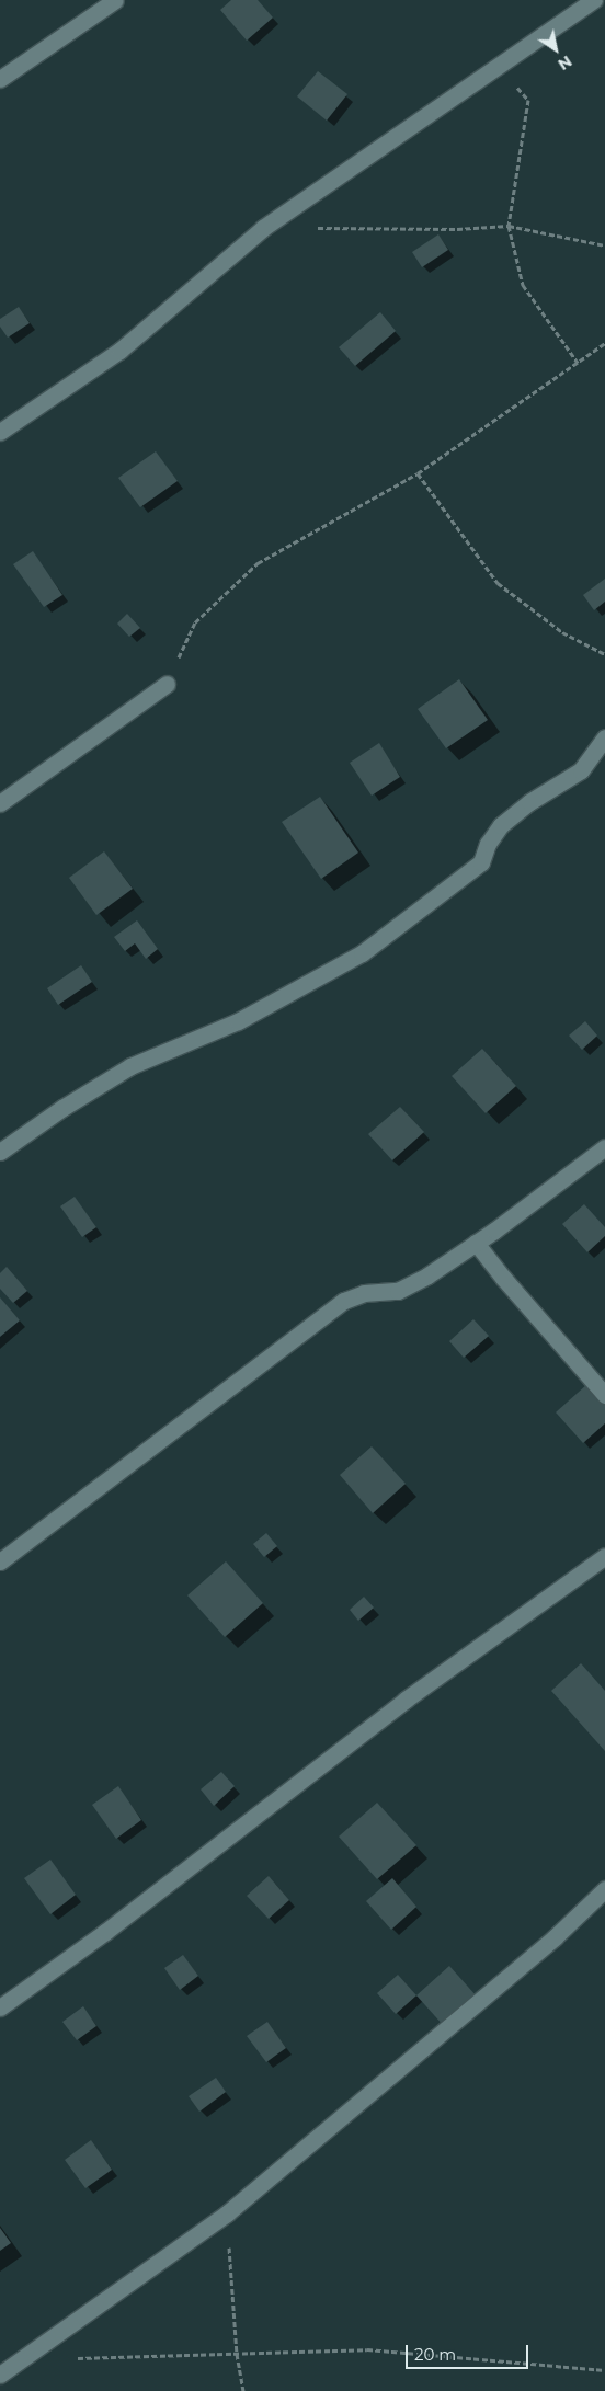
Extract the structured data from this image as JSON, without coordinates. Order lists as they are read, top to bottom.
{
  "scale_bar": "20 m",
  "north": "bottom right"
}
